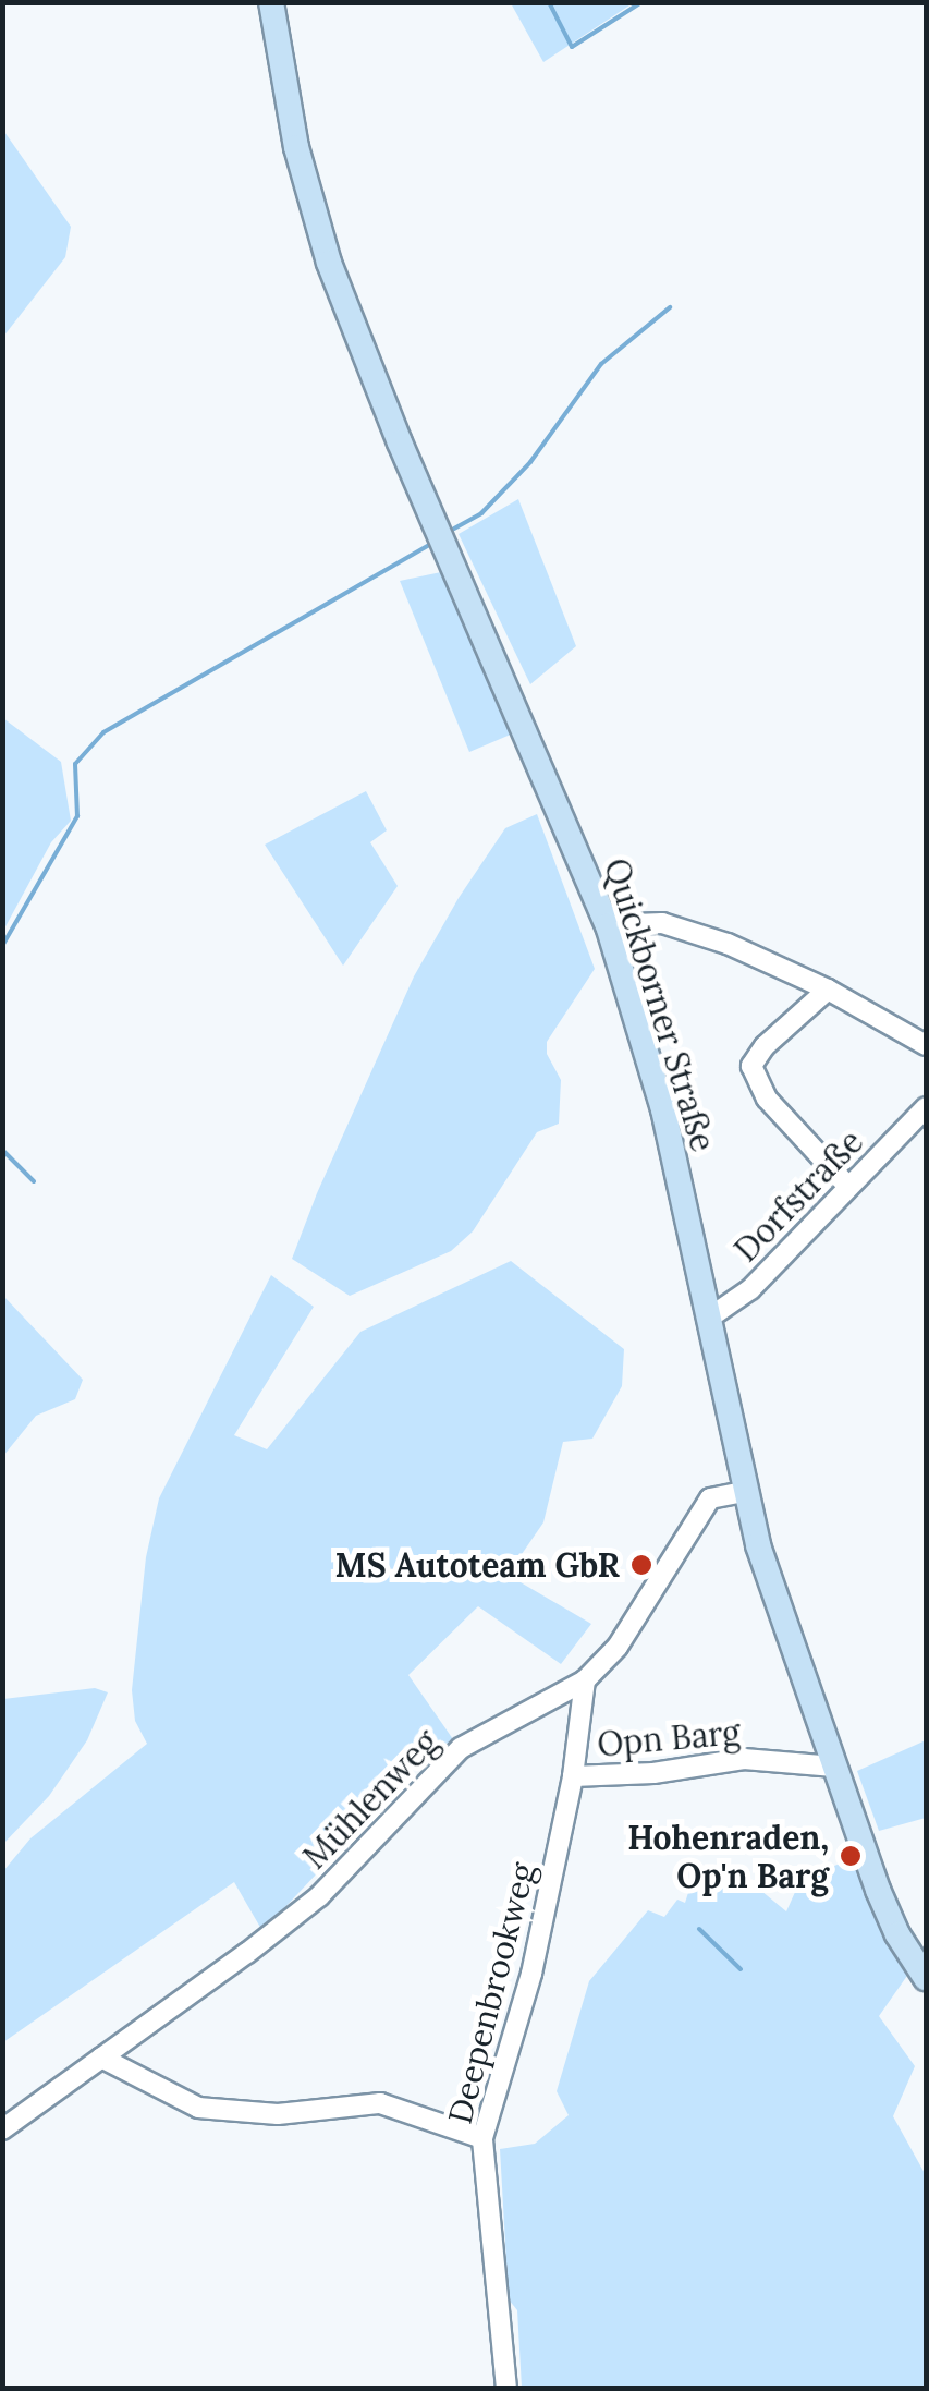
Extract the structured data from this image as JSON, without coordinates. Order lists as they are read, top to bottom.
{
  "streets": {
    "main road": ["Quickborner Straße"],
    "street": [
      "Dorfstraße",
      "Opn Barg",
      "Mühlenweg",
      "Deepenbrookweg"
    ]
  },
  "crossings": [
    ["Quickborner Straße", "Dorfstraße"],
    ["Quickborner Straße", "Opn Barg"],
    ["Quickborner Straße", "Mühlenweg"],
    ["Opn Barg", "Deepenbrookweg"],
    ["Mühlenweg", "Deepenbrookweg"]
  ],
  "places": ["MS Autoteam GbR", "Hohenraden, Op'n Barg"]
}
